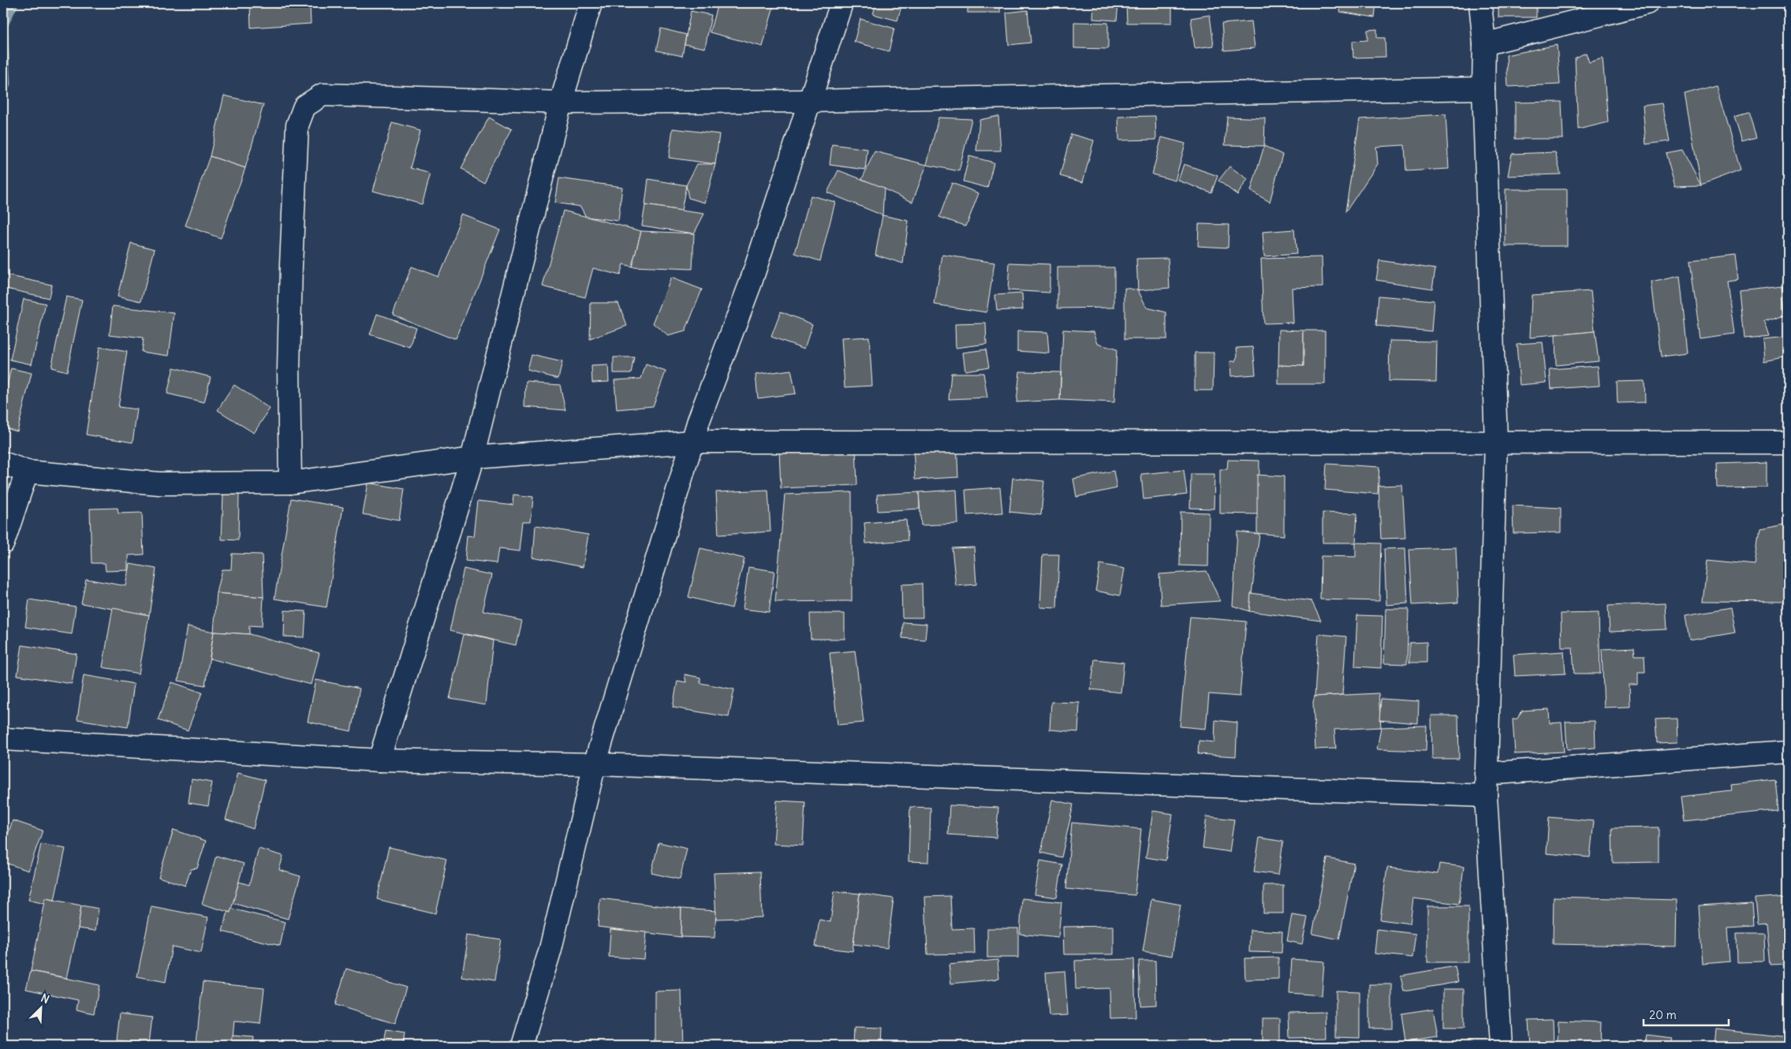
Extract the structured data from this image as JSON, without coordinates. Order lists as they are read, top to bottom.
{
  "scale_bar": "20 m",
  "north": "top right"
}
